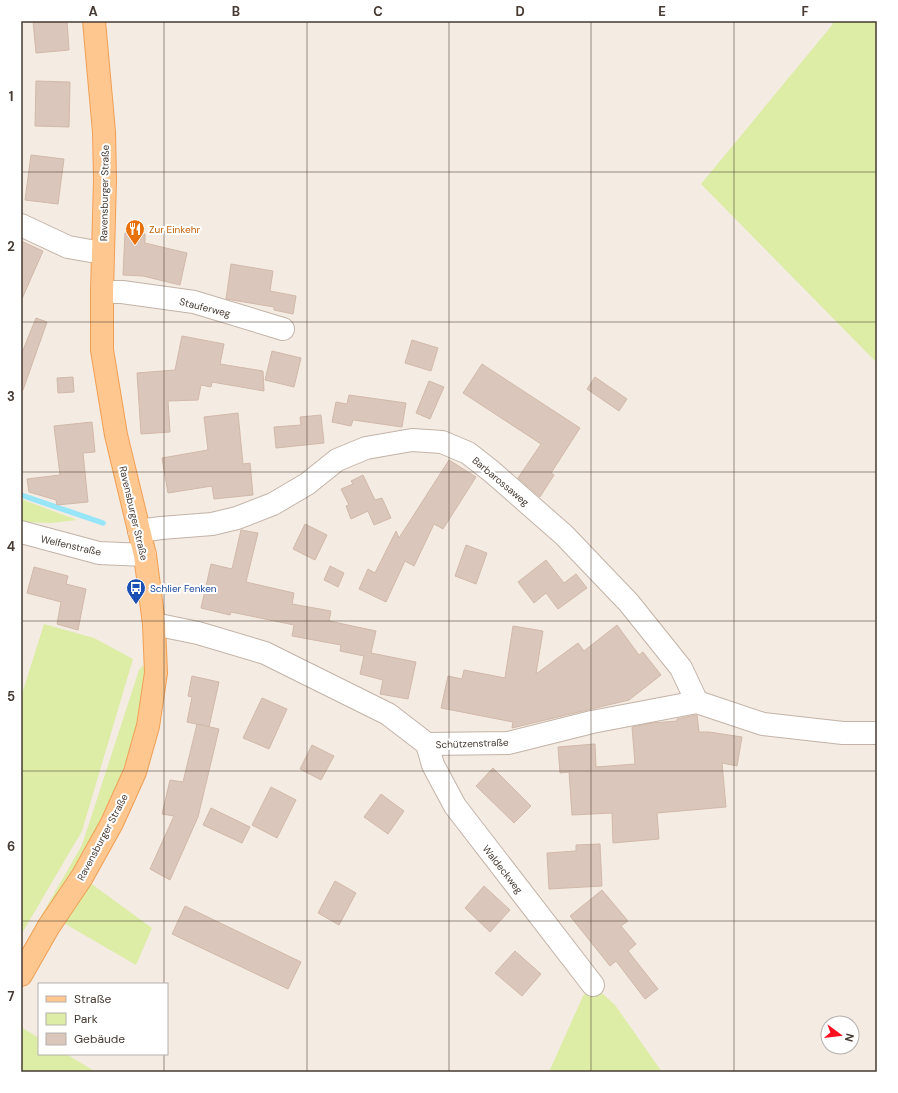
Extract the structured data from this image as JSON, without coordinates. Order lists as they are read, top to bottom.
{
  "streets": {
    "main road": ["Ravensburger Straße"],
    "street": [
      "Stauferweg",
      "Barbarossaweg",
      "Welfenstraße",
      "Schützenstraße",
      "Waldeckweg"
    ]
  },
  "crossings": [
    ["Ravensburger Straße", "Stauferweg"],
    ["Ravensburger Straße", "Barbarossaweg"],
    ["Ravensburger Straße", "Welfenstraße"],
    ["Ravensburger Straße", "Schützenstraße"],
    ["Barbarossaweg", "Schützenstraße"],
    ["Schützenstraße", "Waldeckweg"]
  ],
  "places": {
    "restaurant": ["Zur Einkehr"],
    "bus stop": ["Schlier Fenken"]
  },
  "legend": ["Straße", "Park", "Gebäude"],
  "north": "right",
  "grid": {
    "columns": [
      "A",
      "B",
      "C",
      "D",
      "E",
      "F"
    ],
    "rows": [
      "1",
      "2",
      "3",
      "4",
      "5",
      "6",
      "7"
    ]
  }
}
